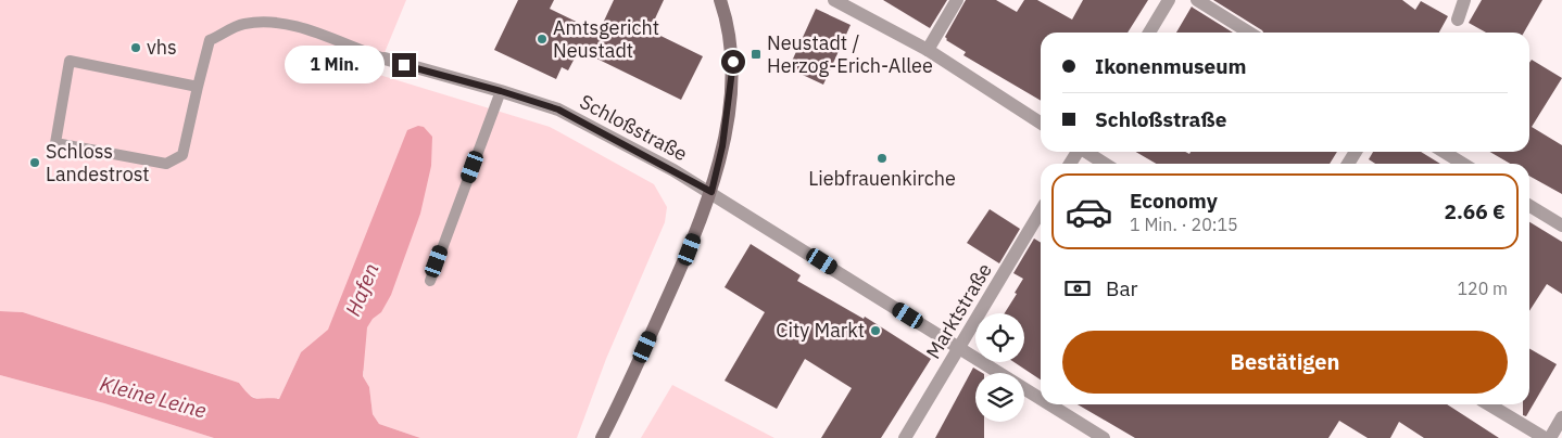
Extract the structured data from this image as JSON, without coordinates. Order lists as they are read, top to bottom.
{
  "streets": {
    "street": ["Schloßstraße", "Marktstraße"]
  },
  "crossings": [
    ["Schloßstraße", "Marktstraße"]
  ],
  "water": ["Hafen", "Kleine Leine"],
  "places": {
    "other": [
      "Amtsgericht Neustadt",
      "vhs",
      "Liebfrauenkirche",
      "Schloss Landestrost",
      "City Markt"
    ],
    "transit": ["Neustadt / Herzog-Erich-Allee"]
  },
  "page": {
    "banner": ["Ikonenmuseum", "Schloßstraße"],
    "bubble": "1 Min.",
    "list": [
      {
        "name": "Economy",
        "note": "1 Min. · 20:15",
        "value": "2.66 €"
      }
    ],
    "pay": ["Bar", "120 m"],
    "buttons": "Bestätigen"
  }
}
